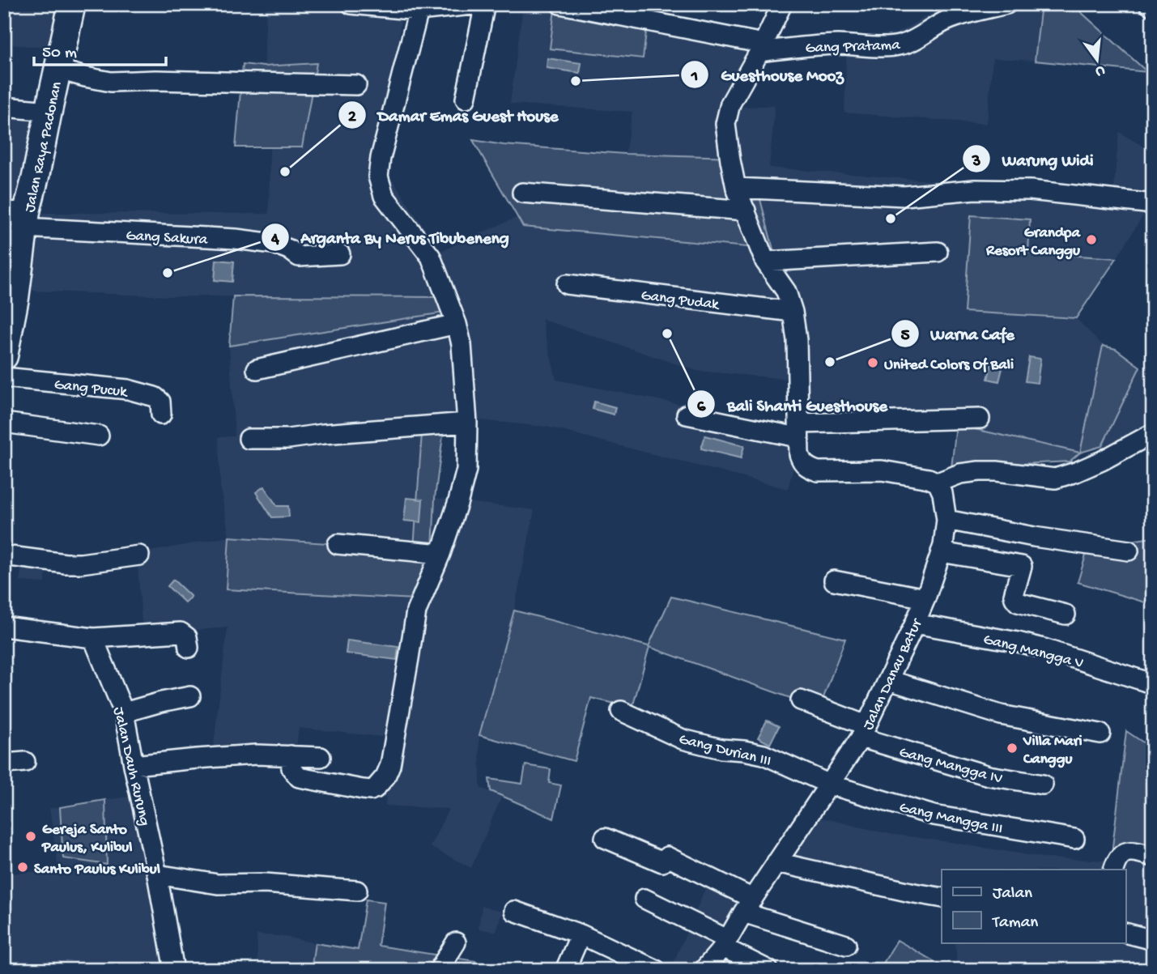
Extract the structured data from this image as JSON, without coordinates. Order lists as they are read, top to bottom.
{
  "streets": {
    "main road": ["Jalan Raya Padonan"],
    "street": [
      "Gang Pratama",
      "Gang Sakura",
      "Gang Pudak",
      "Gang Pucuk",
      "Gang Mangga V",
      "Jalan Danau Batur",
      "Gang Durian III",
      "Gang Mangga IV",
      "Jalan Dauh Rurung",
      "Gang Mangga III"
    ]
  },
  "crossings": [
    ["Jalan Raya Padonan", "Gang Sakura"],
    ["Gang Mangga V", "Jalan Danau Batur"],
    ["Jalan Danau Batur", "Gang Durian III"],
    ["Jalan Danau Batur", "Gang Mangga IV"],
    ["Jalan Danau Batur", "Gang Mangga III"],
    ["Gang Durian III", "Gang Mangga III"]
  ],
  "places": [
    "Guesthouse Mooz",
    "Damar Emas Guest House",
    "Warung Widi",
    "Grandpa Resort Canggu",
    "Arganta By Nerus Tibubeneng",
    "Bali Shanti Guesthouse",
    "Warna Cafe",
    "United Colors Of Bali",
    "Villa Mari Canggu",
    "Gereja Santo Paulus, Kulibul",
    "Santo Paulus Kulibul"
  ],
  "legend": ["Jalan", "Taman"],
  "scale_bar": "50 m",
  "north": "bottom"
}
